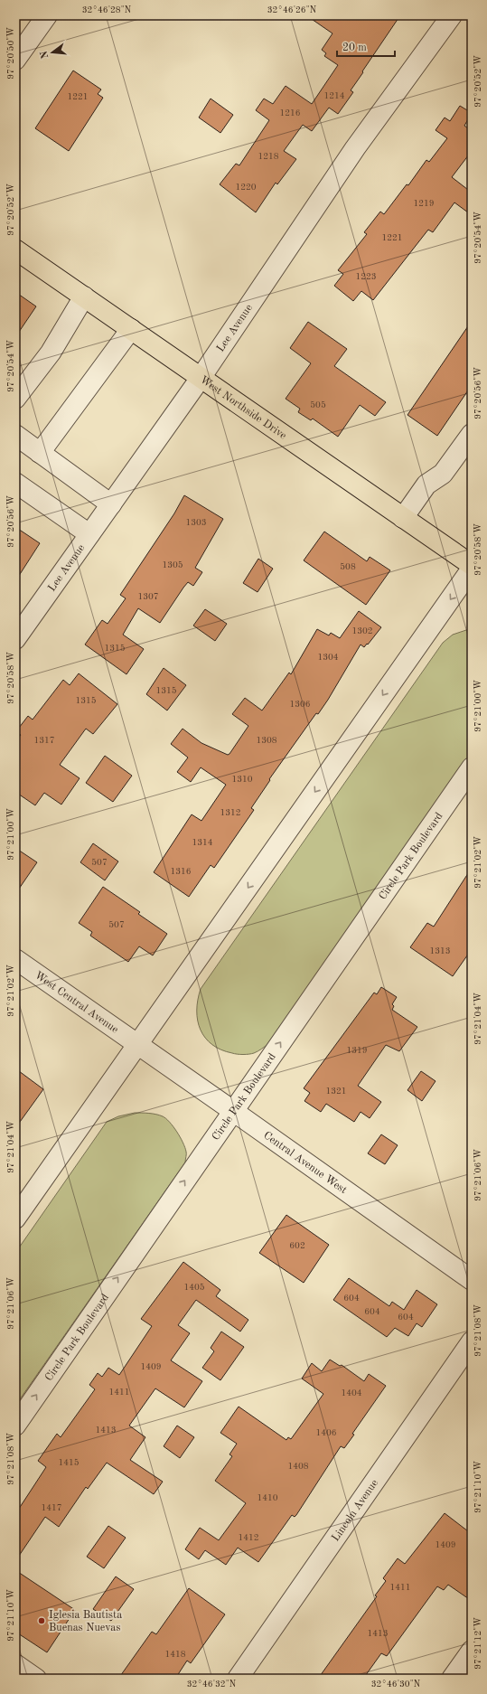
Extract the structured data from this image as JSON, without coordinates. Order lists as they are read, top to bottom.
{
  "streets": {
    "main road": ["West Northside Drive"],
    "street": [
      "Lee Avenue",
      "Circle Park Boulevard",
      "West Central Avenue",
      "Central Avenue West",
      "Lincoln Avenue"
    ]
  },
  "crossings": [
    ["Lee Avenue", "West Northside Drive"],
    ["Circle Park Boulevard", "Central Avenue West"],
    ["West Central Avenue", "Central Avenue West"]
  ],
  "places": ["Iglesia Bautista Buenas Nuevas"],
  "house_numbers": [
    "1214",
    "1221",
    "1216",
    "1218",
    "1220",
    "1219",
    "1221",
    "1223",
    "505",
    "1303",
    "1305",
    "508",
    "1307",
    "1302",
    "1315",
    "1304",
    "1315",
    "1315",
    "1306",
    "1317",
    "1308",
    "1310",
    "1312",
    "1314",
    "507",
    "1316",
    "507",
    "1313",
    "1319",
    "1321",
    "602",
    "1405",
    "604",
    "604",
    "604",
    "1409",
    "1411",
    "1404",
    "1413",
    "1406",
    "1415",
    "1408",
    "1410",
    "1417",
    "1412",
    "1409",
    "1411",
    "1413",
    "1418"
  ],
  "scale_bar": "20 m",
  "north": "left",
  "coordinates": [
    "32°46'28\"N",
    "32°46'26\"N",
    "97°20'50\"W",
    "97°20'52\"W",
    "97°20'54\"W",
    "97°20'56\"W",
    "97°20'58\"W",
    "97°21'00\"W",
    "97°21'02\"W",
    "97°21'04\"W",
    "97°21'06\"W",
    "97°21'08\"W",
    "97°21'10\"W",
    "97°21'12\"W",
    "32°46'32\"N",
    "32°46'30\"N"
  ]
}
